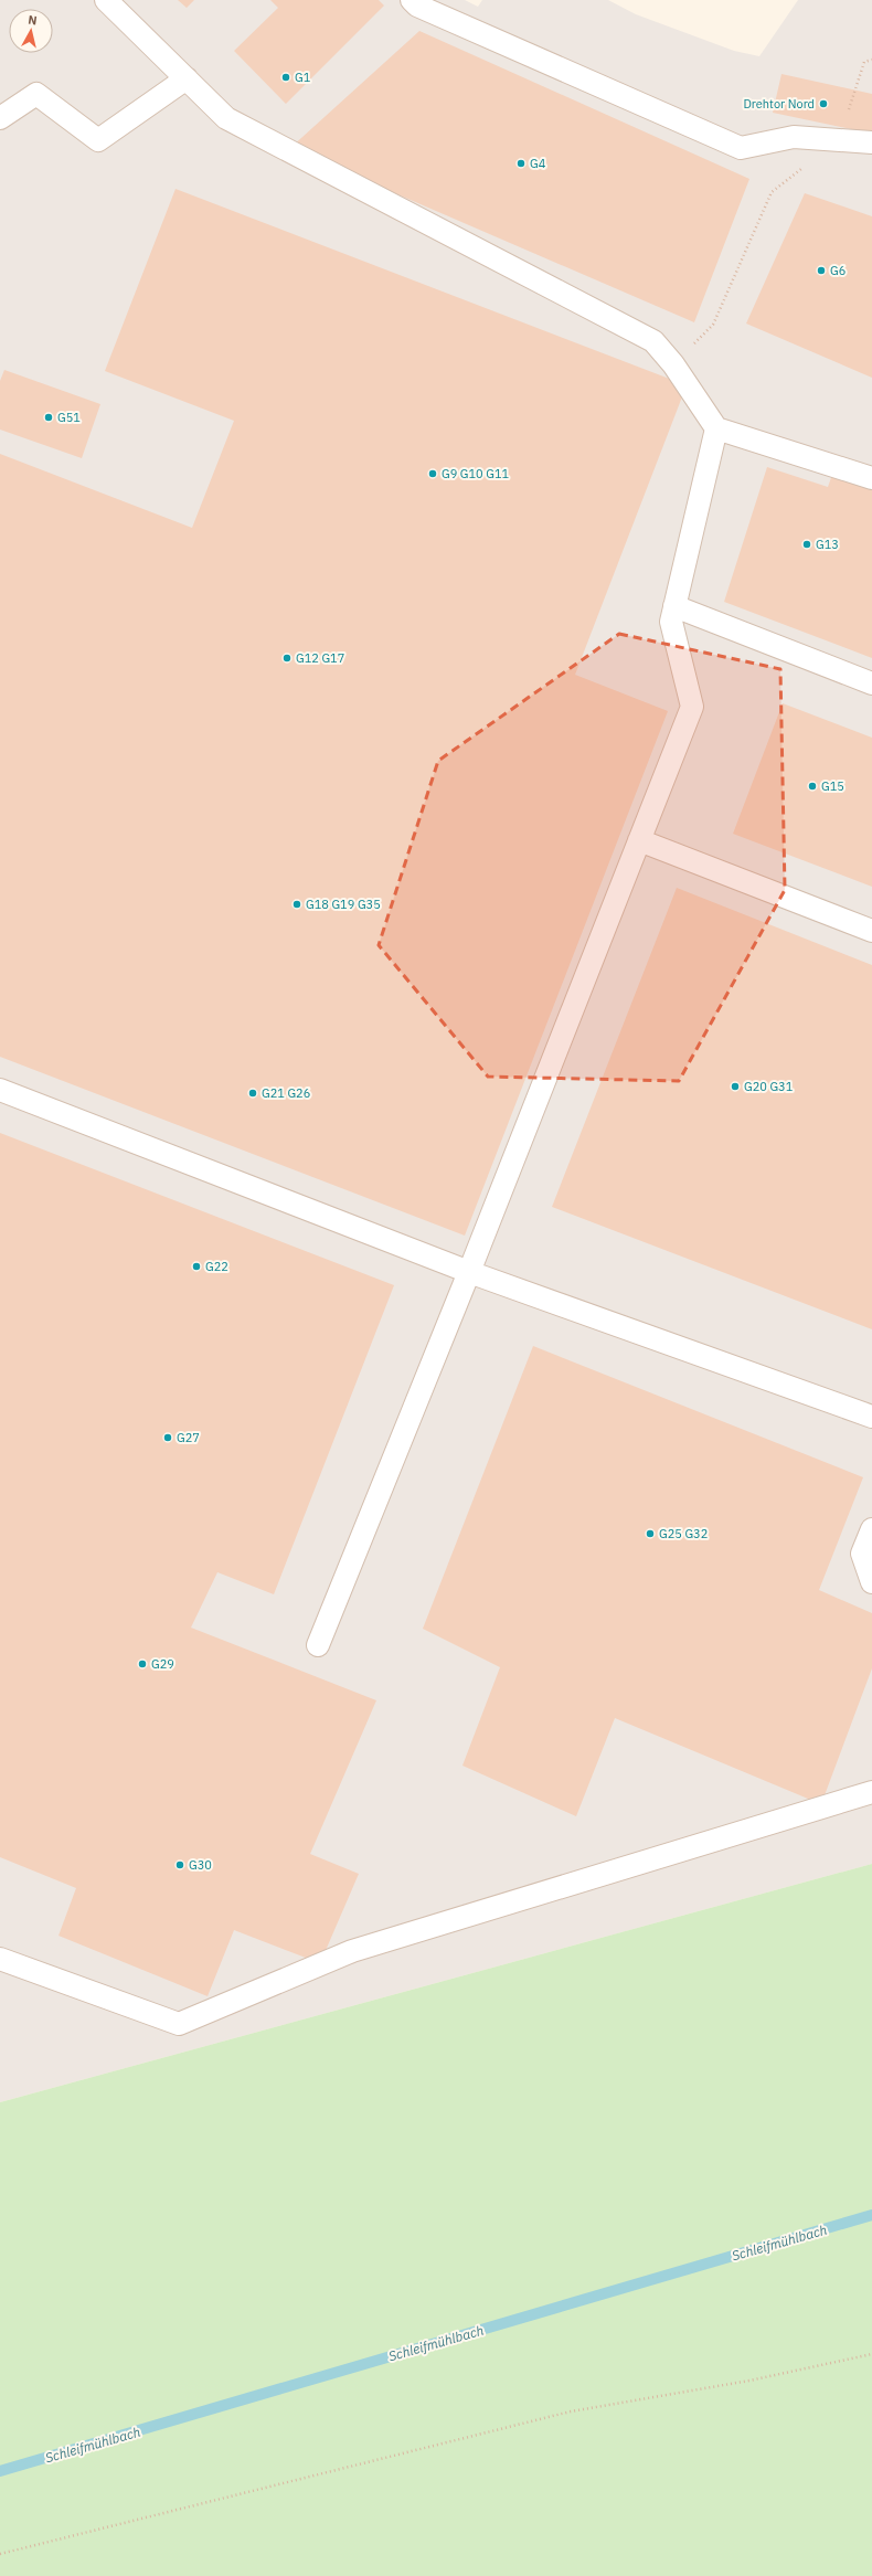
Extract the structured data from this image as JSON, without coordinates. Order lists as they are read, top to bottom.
{
  "water": ["Schleifmühlbach"],
  "places": [
    "G1",
    "Drehtor Nord",
    "G4",
    "G6",
    "G51",
    "G9 G10 G11",
    "G13",
    "G12 G17",
    "G15",
    "G18 G19 G35",
    "G20 G31",
    "G21 G26",
    "G22",
    "G27",
    "G25 G32",
    "G29",
    "G30"
  ],
  "north": "top"
}
